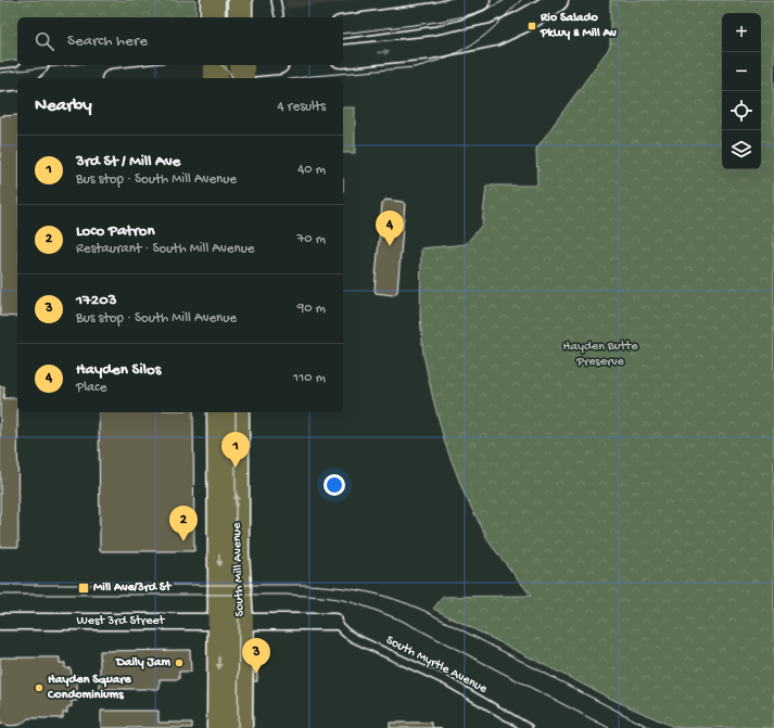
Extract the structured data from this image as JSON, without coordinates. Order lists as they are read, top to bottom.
{
  "streets": {
    "main road": ["South Mill Avenue"],
    "street": ["West 3rd Street"],
    "lane": ["South Myrtle Avenue"]
  },
  "crossings": [
    ["South Mill Avenue", "West 3rd Street"],
    ["West 3rd Street", "South Myrtle Avenue"]
  ],
  "parks": ["Hayden Butte Preserve"],
  "places": {
    "transit": ["Rio Salado Pkwy & Mill Av", "Mill Ave/3rd St"],
    "other": ["Daily Jam", "Hayden Square Condominiums"]
  },
  "page": {
    "map_buttons": ["+", "−"],
    "search": "Search here",
    "heading": ["Nearby", "4 results"],
    "list": [
      {
        "mark": "1",
        "name": "3rd St / Mill Ave",
        "note": "Bus stop · South Mill Avenue",
        "value": "40 m"
      },
      {
        "mark": "2",
        "name": "Loco Patron",
        "note": "Restaurant · South Mill Avenue",
        "value": "70 m"
      },
      {
        "mark": "3",
        "name": "17203",
        "note": "Bus stop · South Mill Avenue",
        "value": "90 m"
      },
      {
        "mark": "4",
        "name": "Hayden Silos",
        "note": "Place",
        "value": "110 m"
      }
    ],
    "pins": [
      "4",
      "1",
      "2",
      "3"
    ]
  }
}
